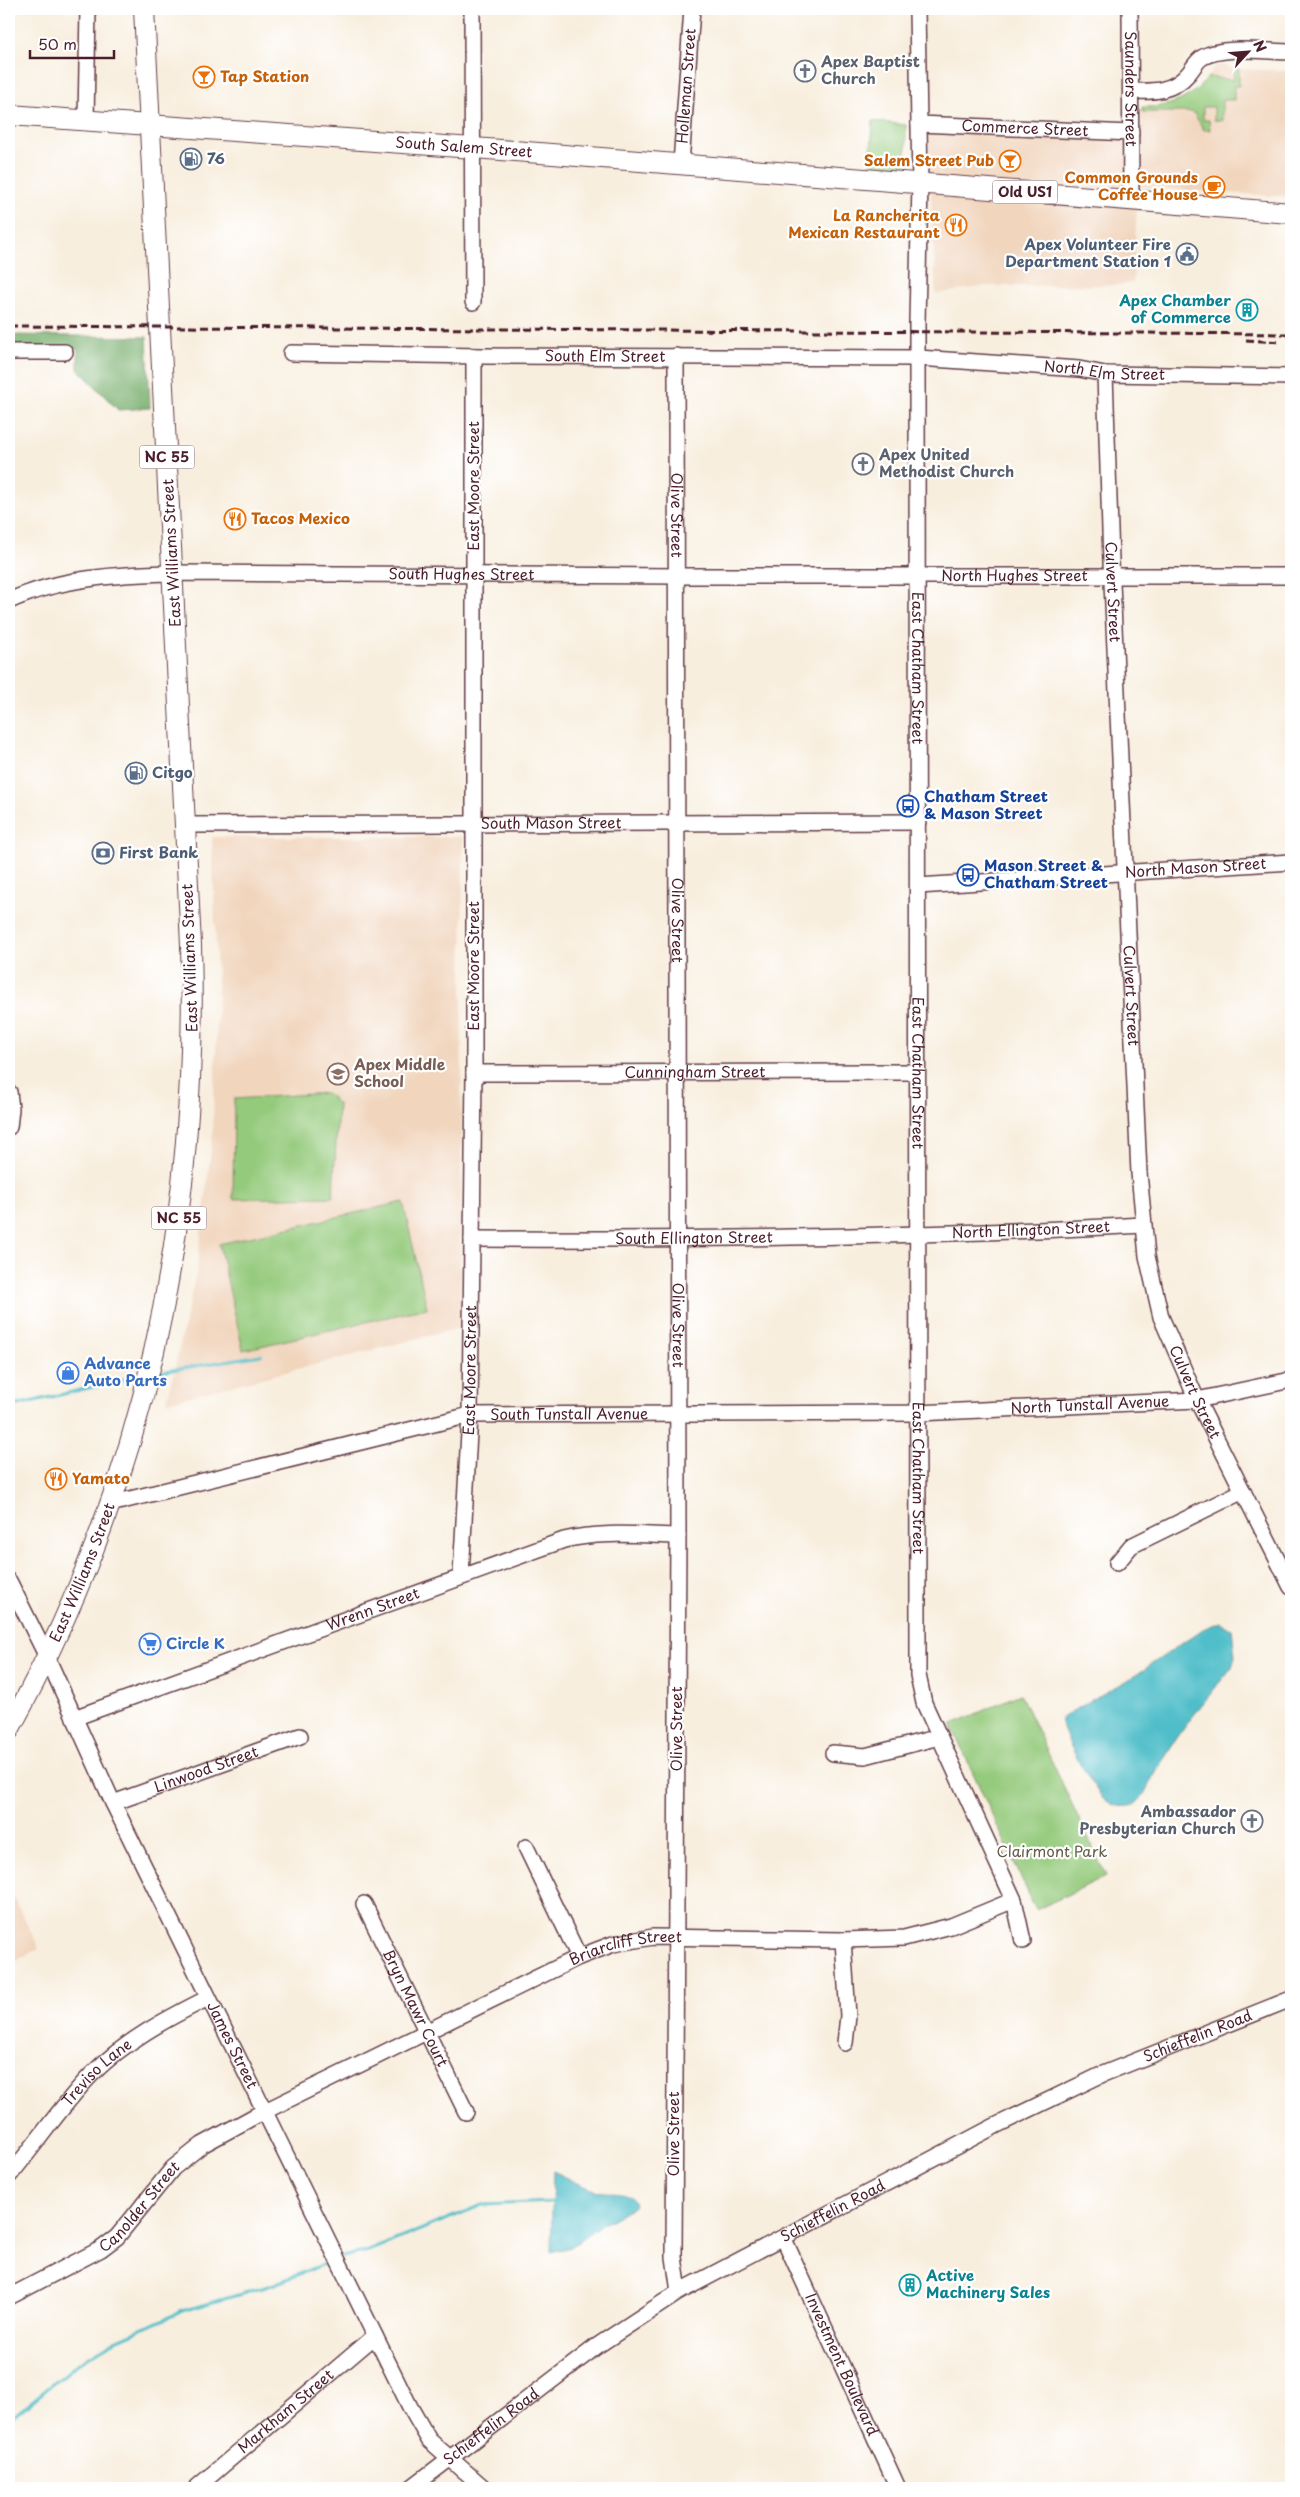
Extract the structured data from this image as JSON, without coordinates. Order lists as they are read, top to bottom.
{
  "streets": {
    "main road": [
      "South Salem Street",
      "Old US1",
      "NC 55",
      "East Williams Street"
    ],
    "street": [
      "Holleman Street",
      "Saunders Street",
      "Commerce Street",
      "South Elm Street",
      "North Elm Street",
      "East Moore Street",
      "Olive Street",
      "South Hughes Street",
      "North Hughes Street",
      "Culvert Street",
      "East Chatham Street",
      "South Mason Street",
      "North Mason Street",
      "Cunningham Street",
      "North Ellington Street",
      "South Ellington Street",
      "North Tunstall Avenue",
      "South Tunstall Avenue",
      "Wrenn Street",
      "Linwood Street",
      "Briarcliff Street",
      "Bryn Mawr Court",
      "Schieffelin Road",
      "James Street",
      "Treviso Lane",
      "Canolder Street",
      "Investment Boulevard",
      "Markham Street"
    ]
  },
  "crossings": [
    ["Holleman Street", "South Salem Street"],
    ["Saunders Street", "Commerce Street"],
    ["Saunders Street", "Old US1"],
    ["Commerce Street", "East Chatham Street"],
    ["South Salem Street", "Old US1"],
    ["South Salem Street", "NC 55"],
    ["South Salem Street", "East Williams Street"],
    ["South Salem Street", "East Chatham Street"],
    ["Old US1", "East Chatham Street"],
    ["South Elm Street", "North Elm Street"],
    ["South Elm Street", "East Moore Street"],
    ["South Elm Street", "Olive Street"],
    ["South Elm Street", "East Chatham Street"],
    ["North Elm Street", "Culvert Street"],
    ["North Elm Street", "East Chatham Street"],
    ["NC 55", "East Williams Street"],
    ["East Moore Street", "South Hughes Street"],
    ["East Moore Street", "South Mason Street"],
    ["East Moore Street", "Cunningham Street"],
    ["East Moore Street", "South Ellington Street"],
    ["East Moore Street", "South Tunstall Avenue"],
    ["East Moore Street", "Wrenn Street"],
    ["Olive Street", "South Hughes Street"],
    ["Olive Street", "South Mason Street"],
    ["Olive Street", "Cunningham Street"],
    ["Olive Street", "South Ellington Street"],
    ["Olive Street", "South Tunstall Avenue"],
    ["Olive Street", "Wrenn Street"],
    ["Olive Street", "Briarcliff Street"],
    ["Olive Street", "Schieffelin Road"],
    ["East Williams Street", "South Hughes Street"],
    ["East Williams Street", "South Mason Street"],
    ["East Williams Street", "South Tunstall Avenue"],
    ["East Williams Street", "James Street"],
    ["South Hughes Street", "North Hughes Street"],
    ["South Hughes Street", "East Chatham Street"],
    ["North Hughes Street", "Culvert Street"],
    ["North Hughes Street", "East Chatham Street"],
    ["Culvert Street", "North Mason Street"],
    ["Culvert Street", "North Ellington Street"],
    ["Culvert Street", "North Tunstall Avenue"],
    ["East Chatham Street", "South Mason Street"],
    ["East Chatham Street", "North Mason Street"],
    ["East Chatham Street", "Cunningham Street"],
    ["East Chatham Street", "North Ellington Street"],
    ["East Chatham Street", "South Ellington Street"],
    ["East Chatham Street", "North Tunstall Avenue"],
    ["East Chatham Street", "South Tunstall Avenue"],
    ["East Chatham Street", "Briarcliff Street"],
    ["North Ellington Street", "South Ellington Street"],
    ["North Tunstall Avenue", "South Tunstall Avenue"],
    ["Wrenn Street", "James Street"],
    ["Linwood Street", "James Street"],
    ["Briarcliff Street", "Bryn Mawr Court"],
    ["Briarcliff Street", "James Street"],
    ["Briarcliff Street", "Canolder Street"],
    ["Schieffelin Road", "James Street"],
    ["Schieffelin Road", "Investment Boulevard"],
    ["James Street", "Treviso Lane"],
    ["James Street", "Canolder Street"],
    ["James Street", "Markham Street"]
  ],
  "parks": ["Clairmont Park"],
  "places": {
    "church": ["Apex Baptist Church", "Apex United Methodist Church", "Ambassador Presbyterian Church"],
    "bar": ["Tap Station", "Salem Street Pub"],
    "fuel station": ["76", "Citgo"],
    "cafe": ["Common Grounds Coffee House"],
    "restaurant": ["La Rancherita Mexican Restaurant", "Tacos Mexico", "Yamato"],
    "public building": ["Apex Volunteer Fire Department Station 1"],
    "building": ["Apex Chamber of Commerce", "Active Machinery Sales"],
    "bus stop": ["Chatham Street & Mason Street", "Mason Street & Chatham Street"],
    "bank": ["First Bank"],
    "school or university": ["Apex Middle School"],
    "shop": ["Advance Auto Parts"],
    "supermarket": ["Circle K"]
  },
  "scale_bar": "50 m",
  "north": "top right"
}
